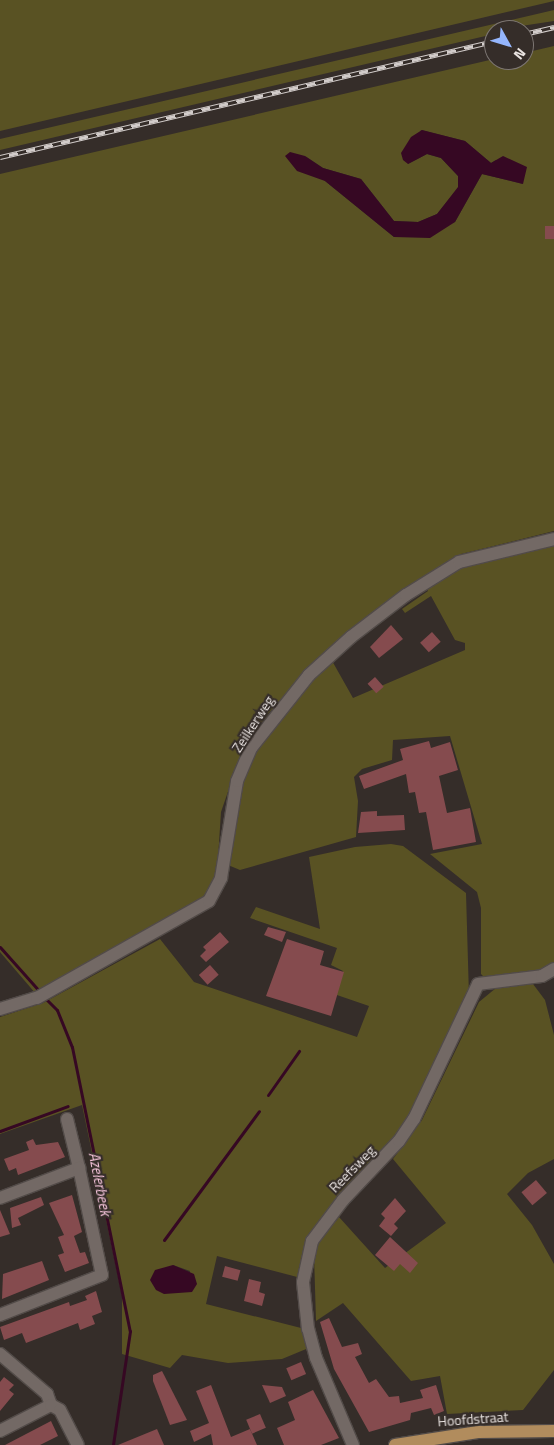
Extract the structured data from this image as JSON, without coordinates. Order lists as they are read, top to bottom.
{
  "streets": {
    "main road": ["Hoofdstraat"],
    "street": ["Zeilkerweg", "Reefsweg"]
  },
  "water": ["Azelerbeek"],
  "north": "bottom right"
}
